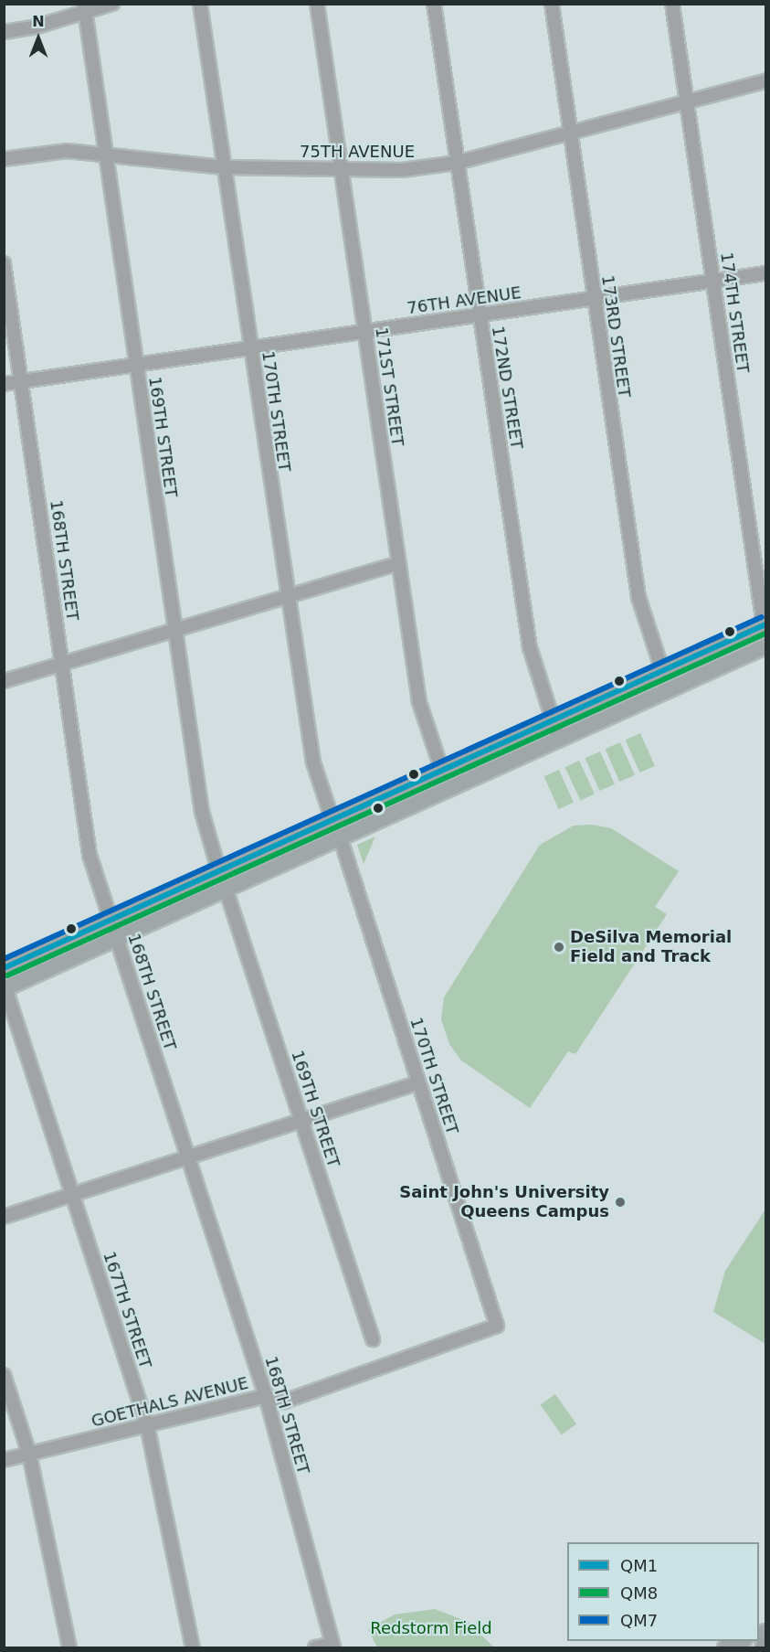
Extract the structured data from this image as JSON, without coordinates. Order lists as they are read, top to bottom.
{
  "streets": {
    "street": [
      "75TH AVENUE",
      "76TH AVENUE",
      "174TH STREET",
      "173RD STREET",
      "171ST STREET",
      "172ND STREET",
      "170TH STREET",
      "169TH STREET",
      "168TH STREET",
      "167TH STREET",
      "GOETHALS AVENUE"
    ]
  },
  "crossings": [
    ["75TH AVENUE", "174TH STREET"],
    ["75TH AVENUE", "173RD STREET"],
    ["75TH AVENUE", "171ST STREET"],
    ["75TH AVENUE", "172ND STREET"],
    ["75TH AVENUE", "170TH STREET"],
    ["75TH AVENUE", "169TH STREET"],
    ["76TH AVENUE", "174TH STREET"],
    ["76TH AVENUE", "173RD STREET"],
    ["76TH AVENUE", "171ST STREET"],
    ["76TH AVENUE", "172ND STREET"],
    ["76TH AVENUE", "170TH STREET"],
    ["76TH AVENUE", "169TH STREET"],
    ["76TH AVENUE", "168TH STREET"],
    ["170TH STREET", "GOETHALS AVENUE"],
    ["168TH STREET", "GOETHALS AVENUE"],
    ["167TH STREET", "GOETHALS AVENUE"]
  ],
  "parks": ["Redstorm Field"],
  "places": ["DeSilva Memorial Field and Track", "Saint John's University Queens Campus"],
  "lines": ["transit line QM7", "transit line QM1", "transit line QM8"],
  "legend": ["QM1", "QM8", "QM7"],
  "north": "top"
}
